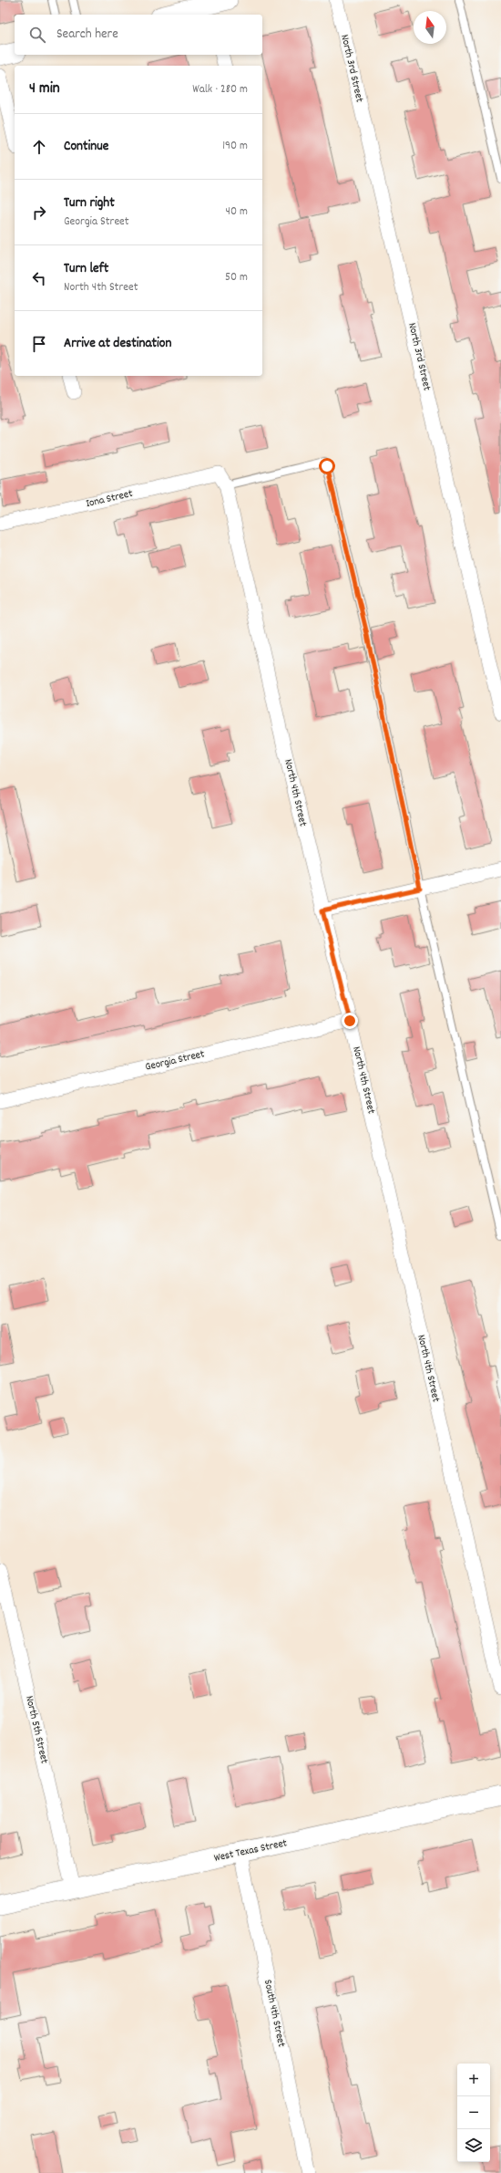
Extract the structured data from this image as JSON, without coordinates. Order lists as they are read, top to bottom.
{
  "streets": {
    "street": [
      "North 3rd Street",
      "Iona Street",
      "North 4th Street",
      "Georgia Street",
      "North 5th Street",
      "West Texas Street",
      "South 4th Street"
    ]
  },
  "crossings": [
    ["Iona Street", "North 4th Street"],
    ["North 4th Street", "Georgia Street"],
    ["North 5th Street", "West Texas Street"],
    ["West Texas Street", "South 4th Street"]
  ],
  "north": "top",
  "page": {
    "search": "Search here",
    "heading": ["4 min", "Walk · 280 m"],
    "list": [
      ["Continue", "190 m"],
      ["Turn right", "Georgia Street", "40 m"],
      ["Turn left", "North 4th Street", "50 m"],
      "Arrive at destination"
    ],
    "map_buttons": ["+", "−"]
  }
}
